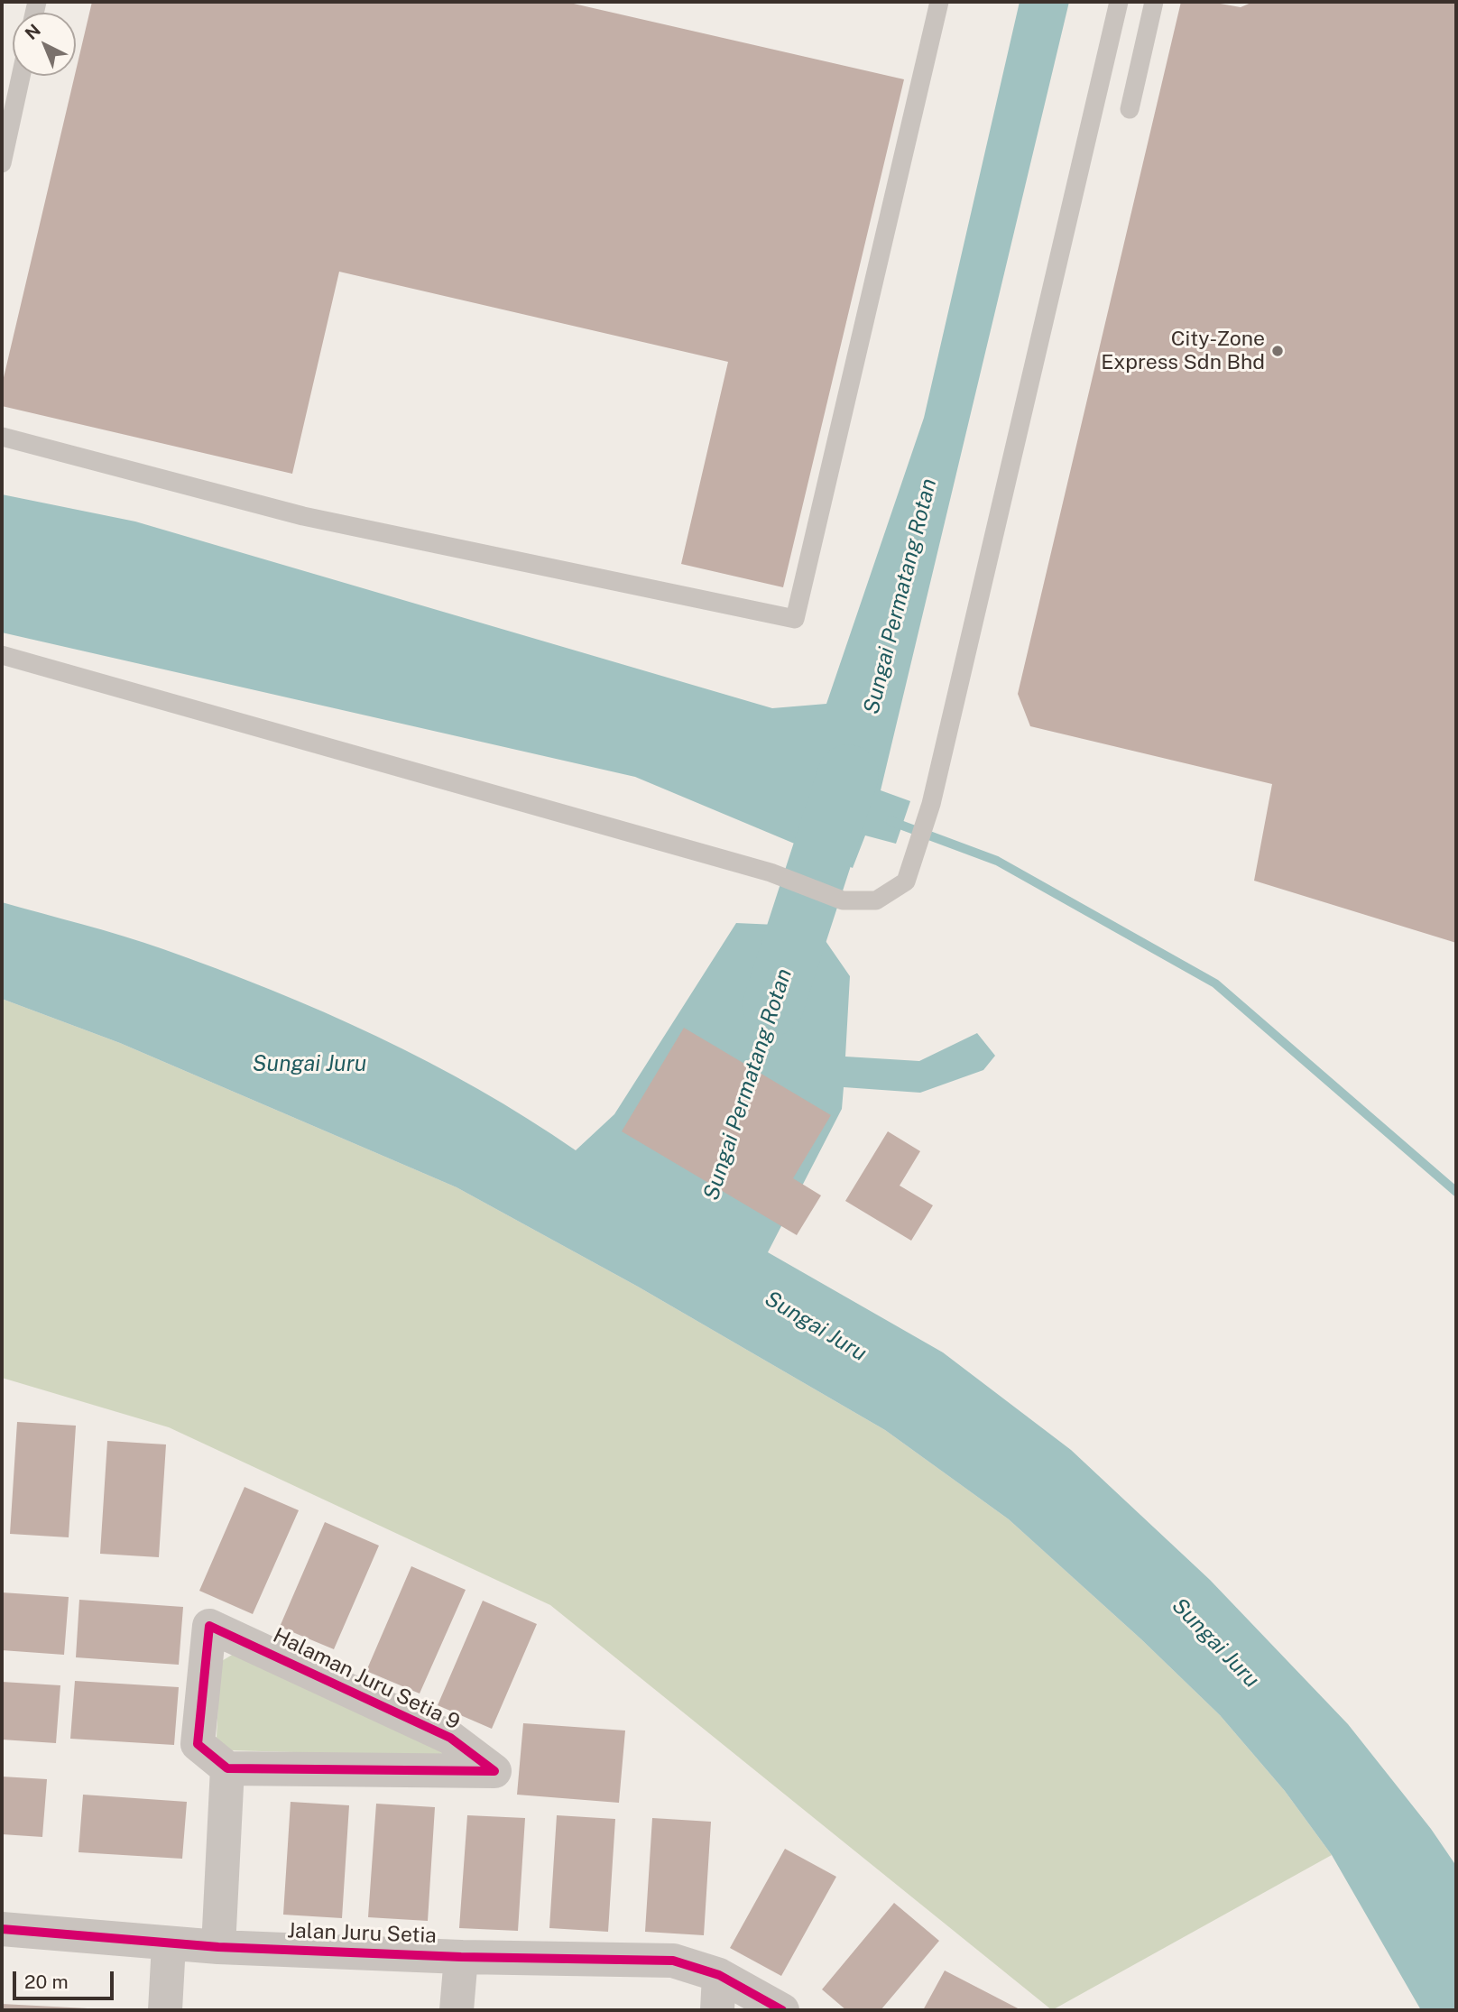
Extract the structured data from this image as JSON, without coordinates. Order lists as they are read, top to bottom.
{
  "streets": {
    "street": ["Halaman Juru Setia 9", "Jalan Juru Setia"]
  },
  "water": ["Sungai Permatang Rotan", "Sungai Juru"],
  "places": ["City-Zone Express Sdn Bhd"],
  "scale_bar": "20 m",
  "north": "top left"
}
